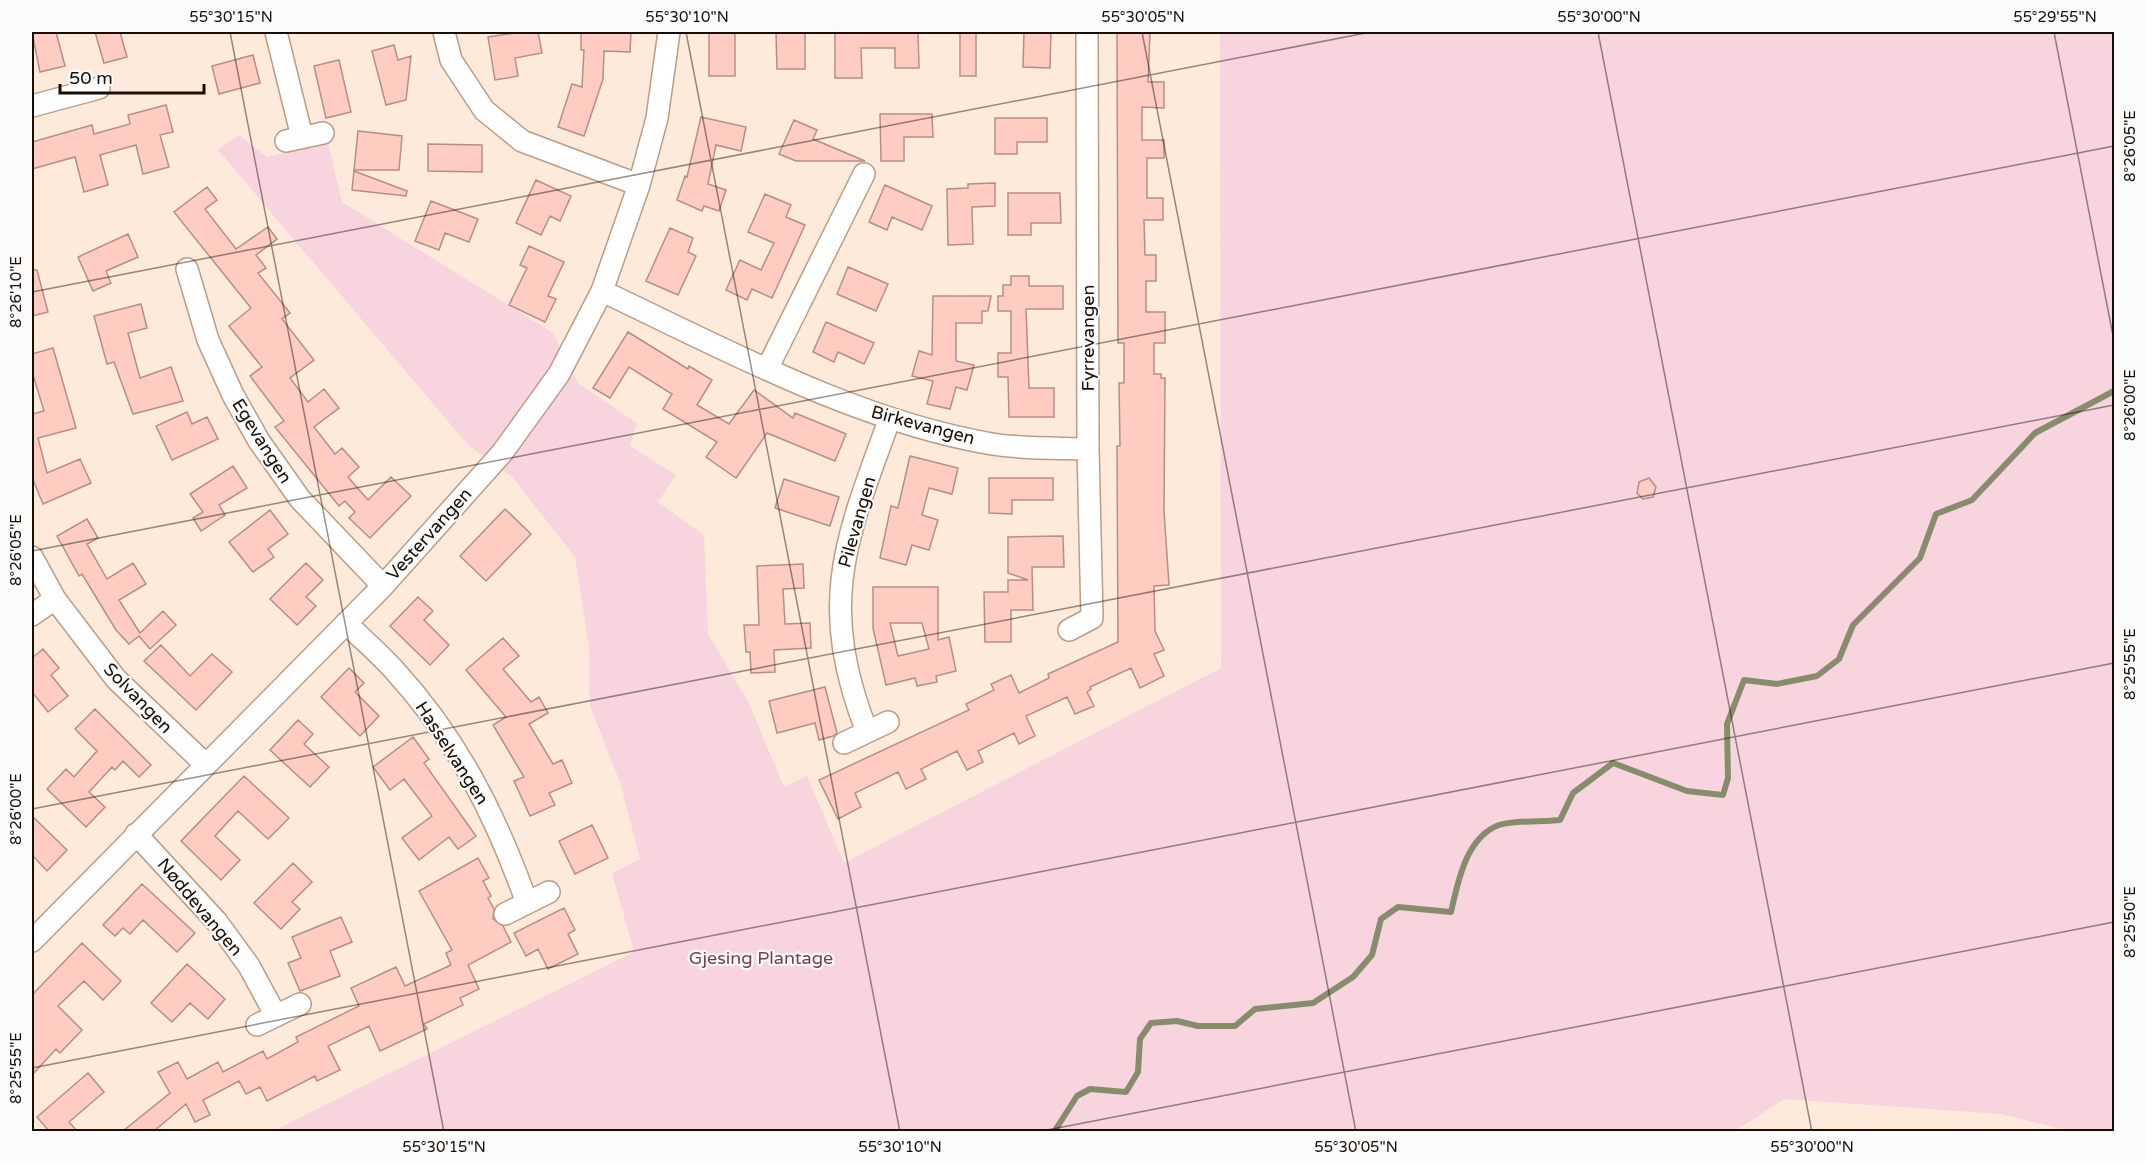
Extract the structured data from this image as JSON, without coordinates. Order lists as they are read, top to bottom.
{
  "streets": {
    "street": [
      "Fyrrevangen",
      "Birkevangen",
      "Egevangen",
      "Pilevangen",
      "Vestervangen",
      "Solvangen",
      "Hasselvangen",
      "Nøddevangen"
    ]
  },
  "crossings": [
    ["Fyrrevangen", "Birkevangen"],
    ["Birkevangen", "Pilevangen"],
    ["Birkevangen", "Vestervangen"],
    ["Egevangen", "Vestervangen"],
    ["Vestervangen", "Solvangen"],
    ["Vestervangen", "Hasselvangen"],
    ["Vestervangen", "Nøddevangen"]
  ],
  "parks": ["Gjesing Plantage"],
  "scale_bar": "50 m",
  "coordinates": [
    "55°30'15\"N",
    "55°30'10\"N",
    "55°30'05\"N",
    "55°30'00\"N",
    "55°29'55\"N",
    "8°26'05\"E",
    "8°26'10\"E",
    "8°26'00\"E",
    "8°25'55\"E",
    "8°25'50\"E"
  ]
}
